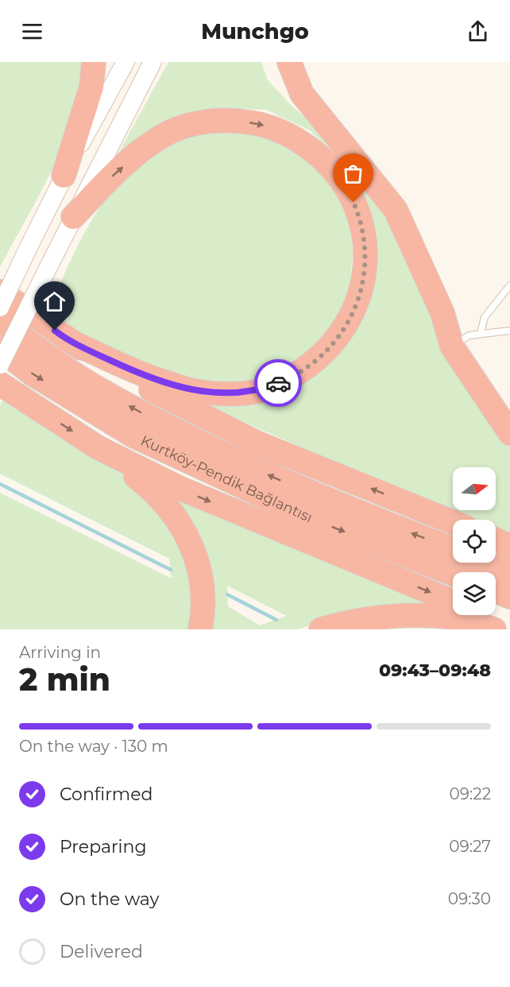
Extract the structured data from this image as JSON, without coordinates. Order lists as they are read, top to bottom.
{
  "streets": {
    "highway": ["Kurtköy-Pendik Bağlantısı"]
  },
  "north": "right",
  "page": {
    "header": "Munchgo",
    "heading": ["2 min", "Arriving in", "09:43–09:48"],
    "bar": "On the way · 130 m",
    "list": [
      ["Confirmed", "09:22"],
      ["Preparing", "09:27"],
      ["On the way", "09:30"],
      "Delivered"
    ]
  }
}
